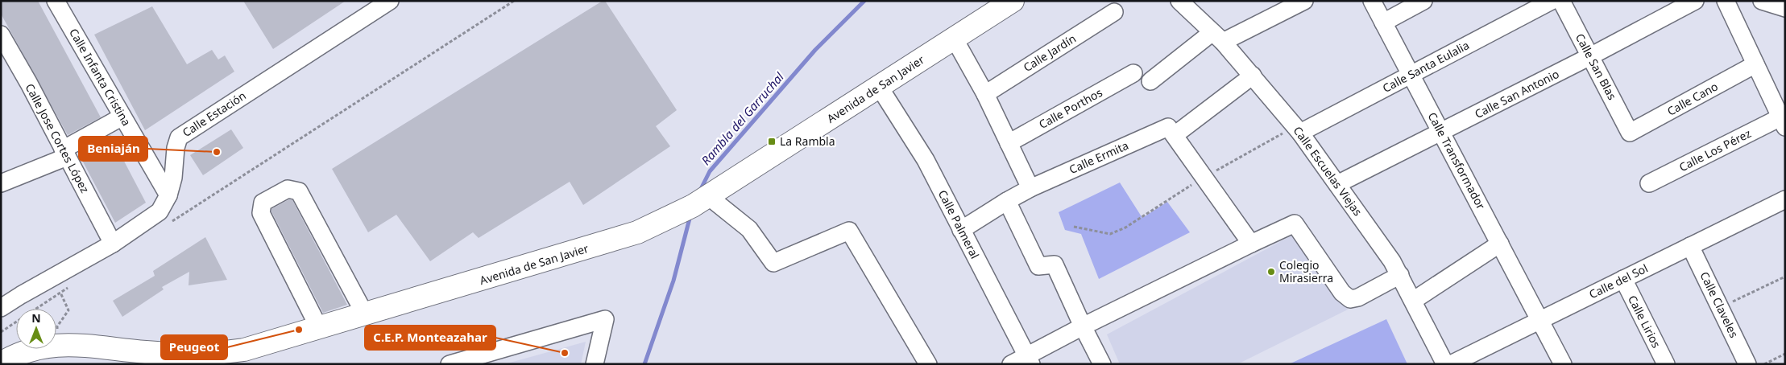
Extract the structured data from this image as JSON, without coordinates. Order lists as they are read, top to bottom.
{
  "streets": {
    "main road": ["Avenida de San Javier"],
    "street": [
      "Calle Jardín",
      "Calle Santa Eulalia",
      "Calle San Blas",
      "Calle Infanta Cristina",
      "Calle San Antonio",
      "Calle Cano",
      "Calle Porthos",
      "Calle Estación",
      "Calle Jose Cortes López",
      "Calle Los Pérez",
      "Calle Ermita",
      "Calle Transformador",
      "Calle Escuelas Viejas",
      "Calle Palmeral",
      "Calle del Sol",
      "Calle Claveles",
      "Calle Lirios"
    ]
  },
  "crossings": [
    ["Calle Santa Eulalia", "Calle Transformador"],
    ["Calle Santa Eulalia", "Calle Escuelas Viejas"],
    ["Calle San Blas", "Calle San Antonio"],
    ["Calle San Blas", "Calle Cano"],
    ["Calle Infanta Cristina", "Calle Estación"],
    ["Avenida de San Javier", "Calle Palmeral"],
    ["Calle San Antonio", "Calle Transformador"],
    ["Calle San Antonio", "Calle Escuelas Viejas"],
    ["Calle Estación", "Calle Jose Cortes López"],
    ["Calle Ermita", "Calle Escuelas Viejas"],
    ["Calle Ermita", "Calle Palmeral"],
    ["Calle Transformador", "Calle del Sol"],
    ["Calle del Sol", "Calle Claveles"],
    ["Calle del Sol", "Calle Lirios"]
  ],
  "water": ["Rambla del Garruchal"],
  "places": {
    "transit": ["La Rambla"],
    "other": [
      "Beniaján",
      "Colegio Mirasierra",
      "Peugeot",
      "C.E.P. Monteazahar"
    ]
  },
  "north": "top"
}
